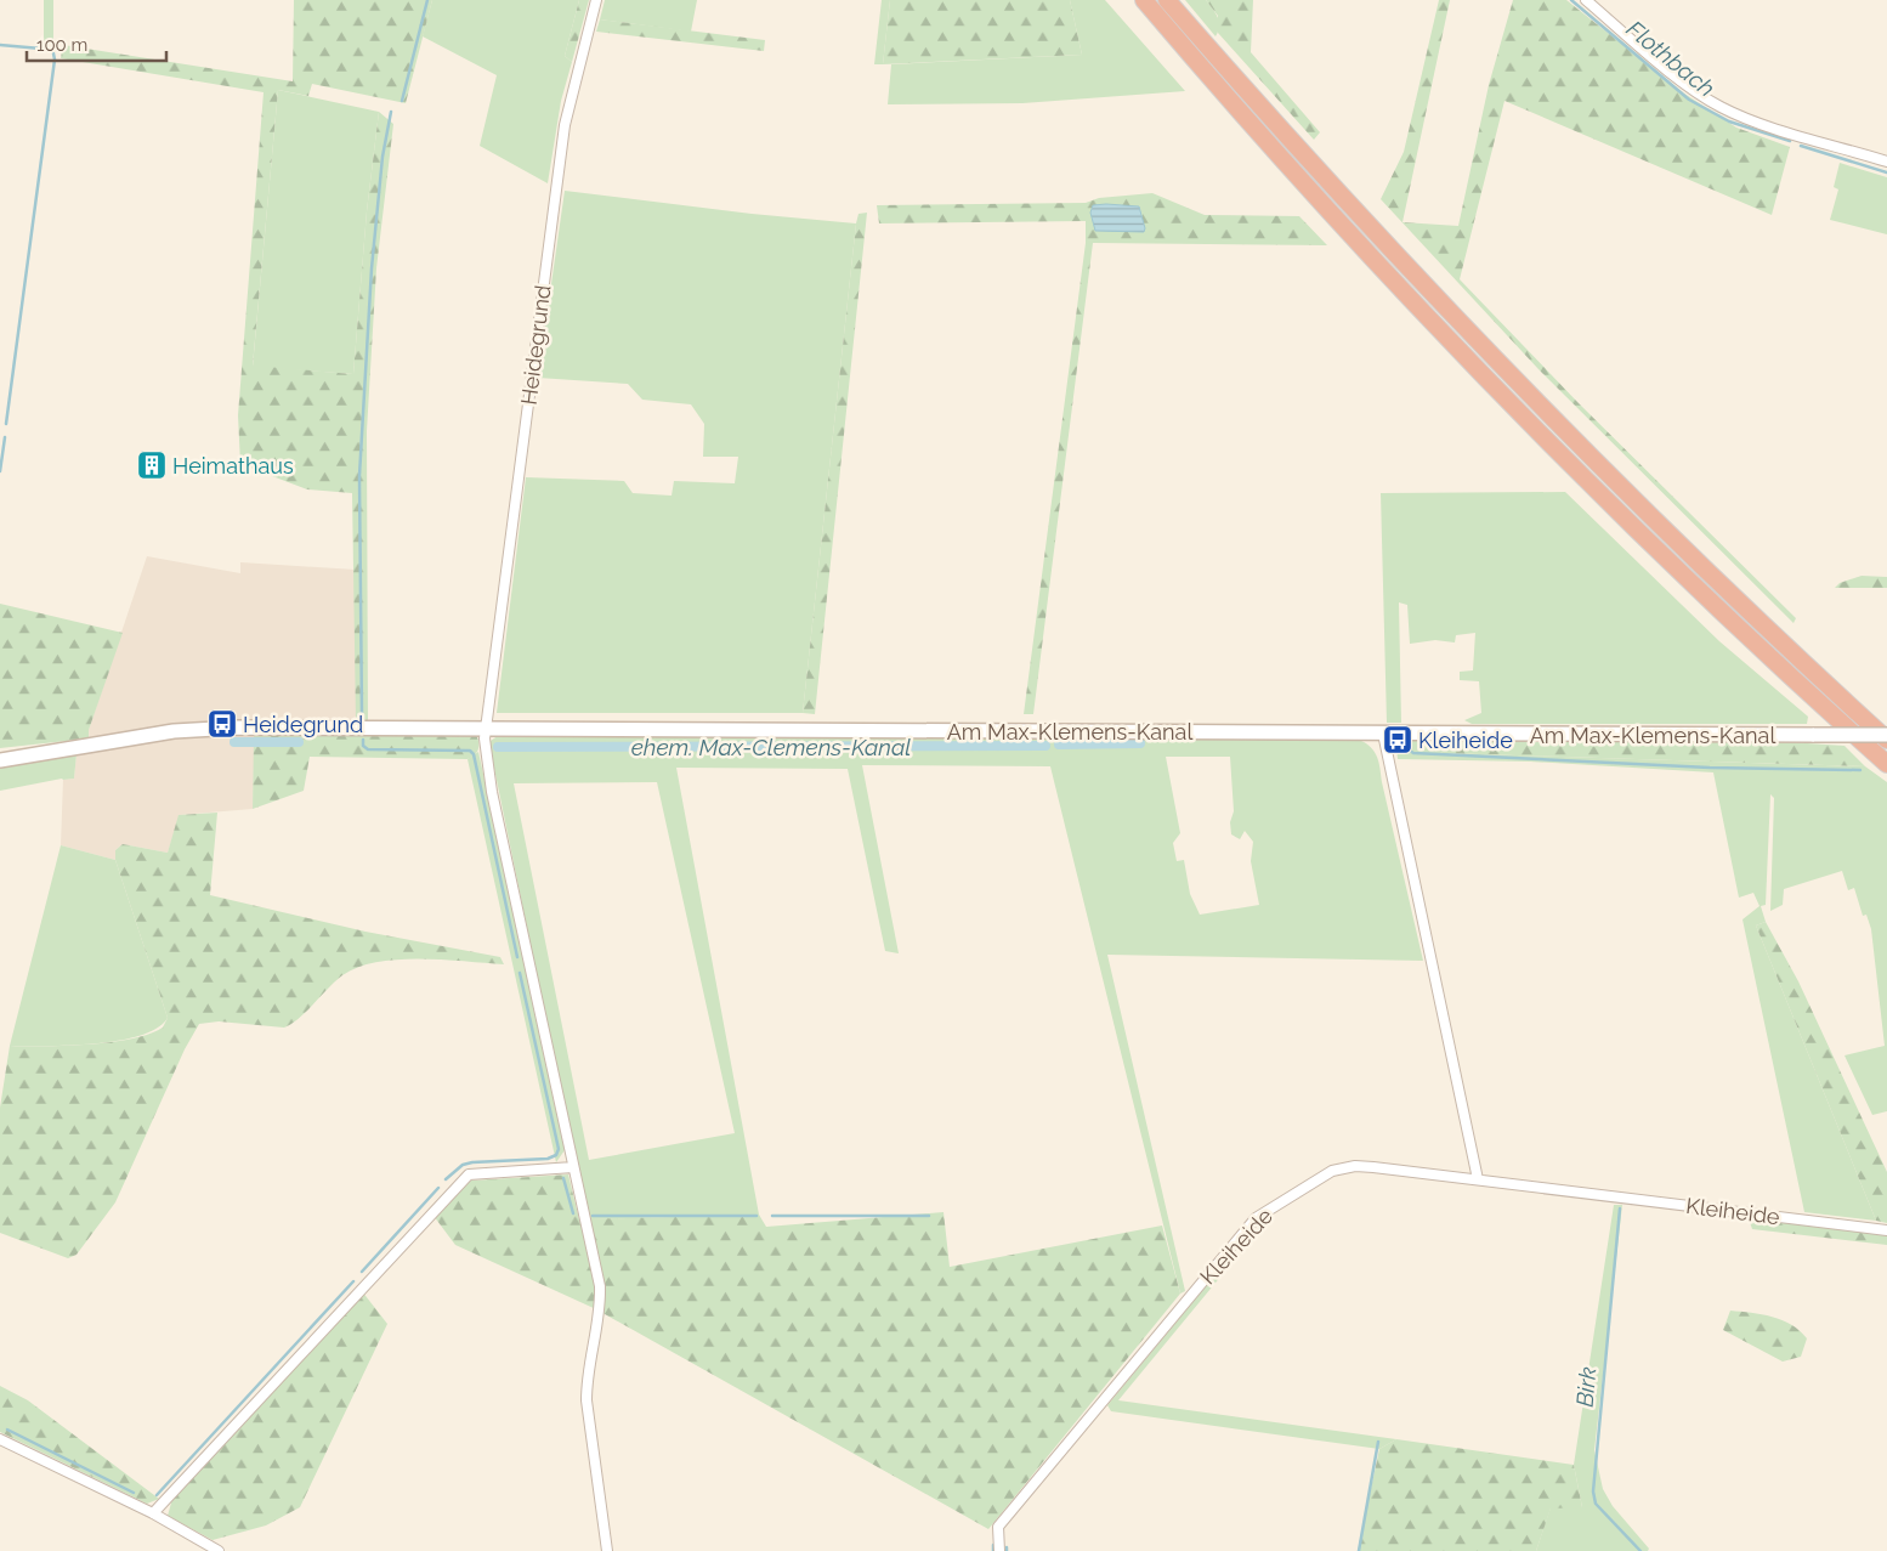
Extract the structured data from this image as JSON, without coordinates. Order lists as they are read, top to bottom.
{
  "streets": {
    "main road": ["Am Max-Klemens-Kanal"],
    "street": ["Heidegrund", "Kleiheide"]
  },
  "crossings": [
    ["Heidegrund", "Am Max-Klemens-Kanal"]
  ],
  "water": ["Flothbach", "ehem. Max-Clemens-Kanal", "Birk"],
  "places": {
    "building": ["Heimathaus"],
    "bus stop": ["Heidegrund", "Kleiheide"]
  },
  "scale_bar": "100 m"
}
